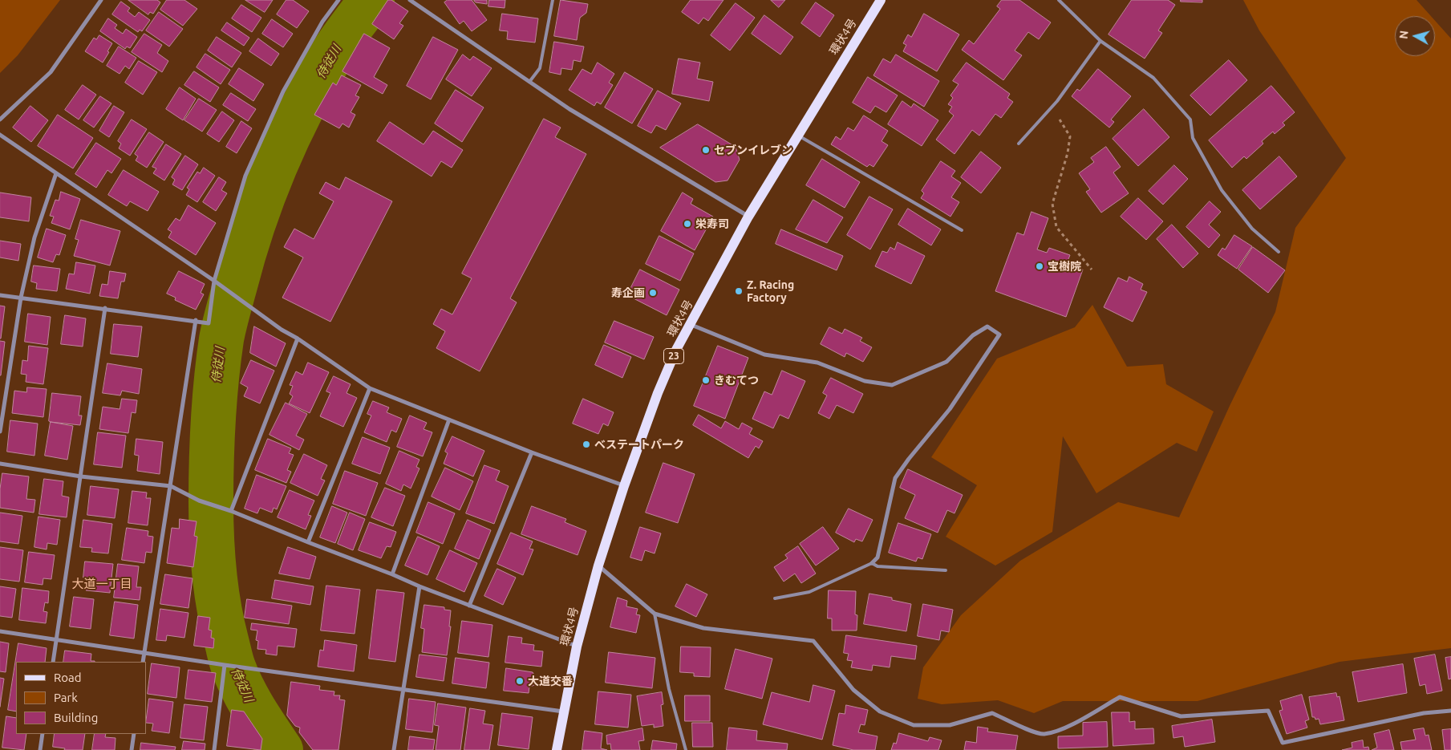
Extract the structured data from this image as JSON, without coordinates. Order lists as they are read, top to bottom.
{
  "streets": {
    "main road": ["環状4号", "23"]
  },
  "districts": ["大道一丁目"],
  "water": ["侍従川"],
  "places": [
    "セブンイレブン",
    "栄寿司",
    "宝樹院",
    "Z. Racing Factory",
    "寿企画",
    "きむてつ",
    "べステートパーク",
    "大道交番"
  ],
  "legend": ["Road", "Park", "Building"],
  "north": "left"
}
